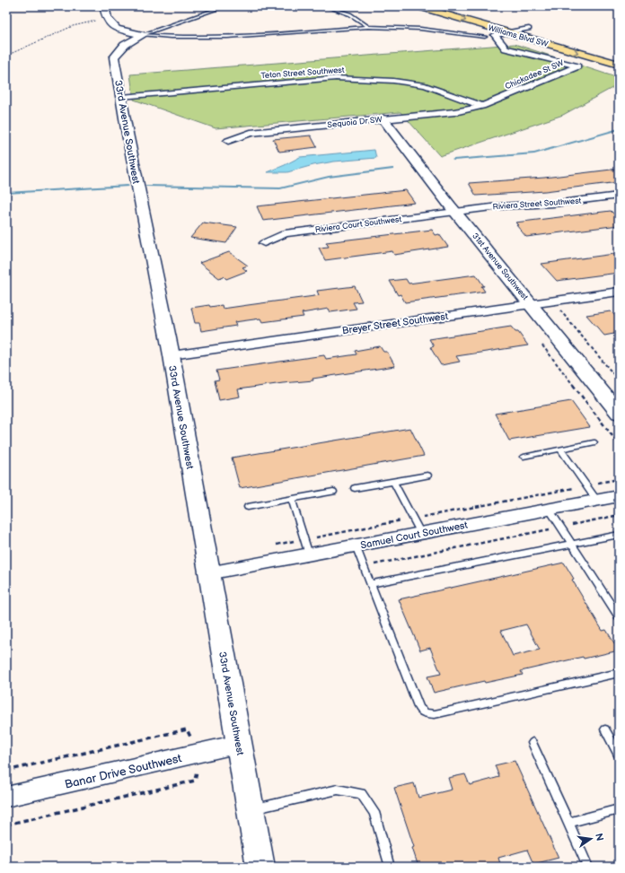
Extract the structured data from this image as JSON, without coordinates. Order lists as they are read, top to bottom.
{
  "streets": {
    "main road": ["Williams Blvd SW"],
    "street": [
      "Teton Street Southwest",
      "Chickadee St SW",
      "Sequoia Dr SW",
      "33rd Avenue Southwest",
      "Riviera Street Southwest",
      "Riviera Court Southwest",
      "31st Avenue Southwest",
      "Breyer Street Southwest",
      "Samuel Court Southwest",
      "Banar Drive Southwest"
    ]
  },
  "crossings": [
    ["Williams Blvd SW", "Chickadee St SW"],
    ["Teton Street Southwest", "Chickadee St SW"],
    ["Teton Street Southwest", "Sequoia Dr SW"],
    ["Teton Street Southwest", "33rd Avenue Southwest"],
    ["Chickadee St SW", "Sequoia Dr SW"],
    ["Sequoia Dr SW", "31st Avenue Southwest"],
    ["33rd Avenue Southwest", "Breyer Street Southwest"],
    ["33rd Avenue Southwest", "Samuel Court Southwest"],
    ["33rd Avenue Southwest", "Banar Drive Southwest"],
    ["Riviera Street Southwest", "Riviera Court Southwest"],
    ["Riviera Street Southwest", "31st Avenue Southwest"],
    ["Riviera Court Southwest", "31st Avenue Southwest"],
    ["31st Avenue Southwest", "Breyer Street Southwest"]
  ],
  "north": "right"
}
